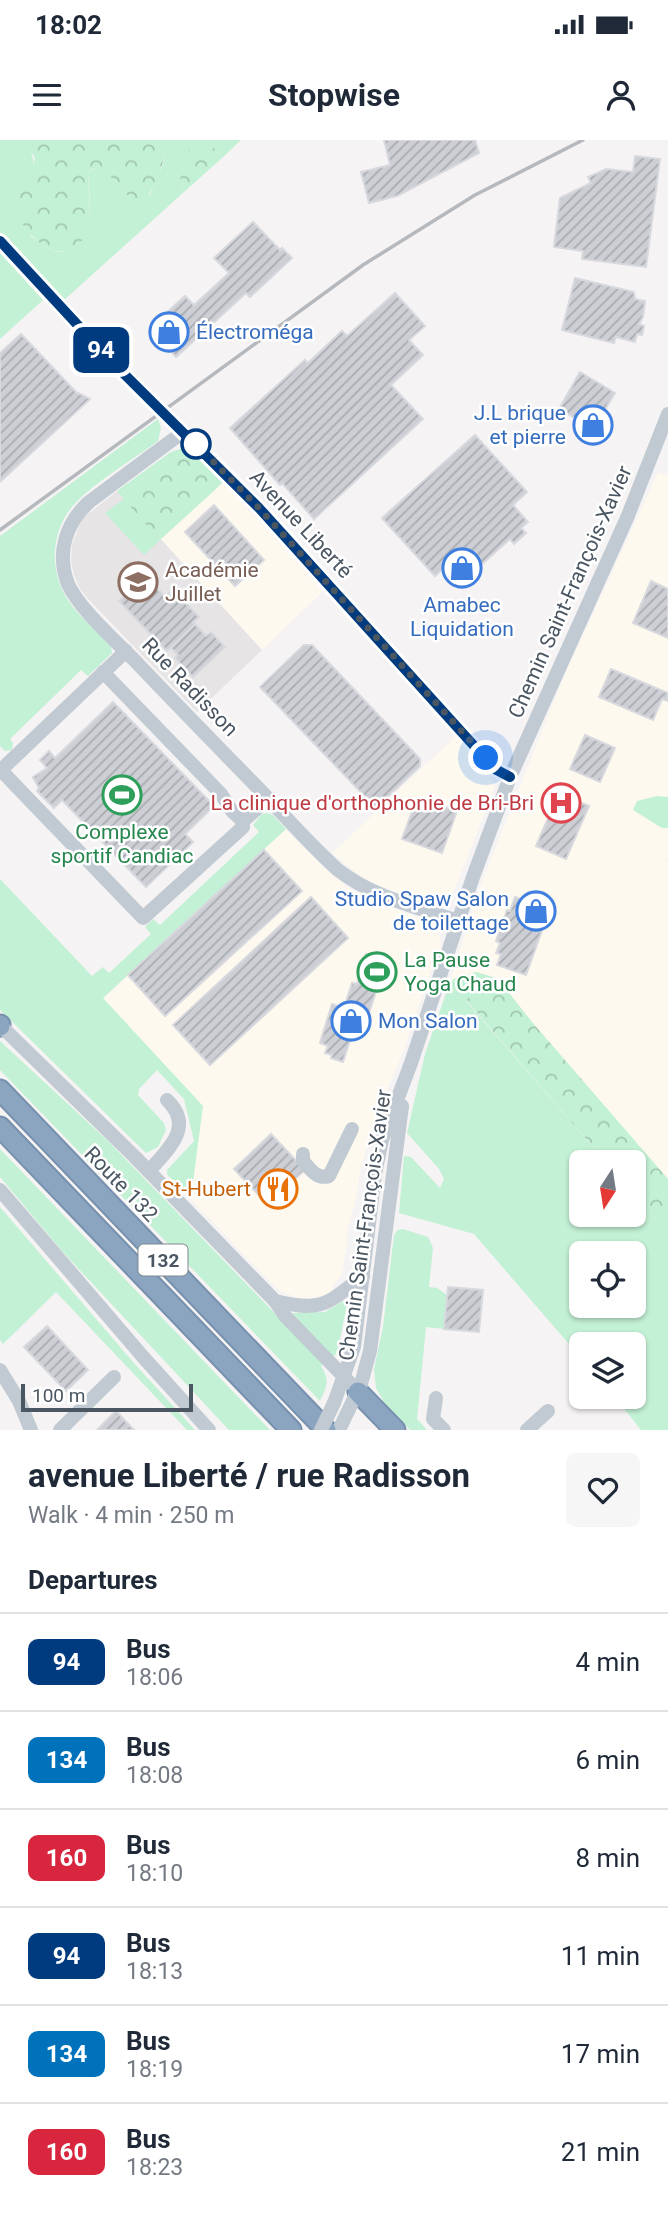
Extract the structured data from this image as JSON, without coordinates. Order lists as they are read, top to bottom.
{
  "streets": {
    "highway": ["Route 132", "132"],
    "street": ["Avenue Liberté", "Chemin Saint-François-Xavier", "Rue Radisson"]
  },
  "crossings": [
    ["Avenue Liberté", "Chemin Saint-François-Xavier"],
    ["Avenue Liberté", "Rue Radisson"],
    ["Chemin Saint-François-Xavier", "Rue Radisson"],
    ["Chemin Saint-François-Xavier", "Route 132"]
  ],
  "places": {
    "shop": [
      "Électroméga",
      "J.L brique et pierre",
      "Amabec Liquidation",
      "Studio Spaw Salon de toilettage",
      "Mon Salon"
    ],
    "school or university": ["Académie Juillet"],
    "sports": ["Complexe sportif Candiac", "La Pause Yoga Chaud"],
    "hospital": ["La clinique d'orthophonie de Bri-Bri"],
    "restaurant": ["St-Hubert"]
  },
  "lines": ["bus line 94"],
  "scale_bar": "100 m",
  "north": "bottom",
  "page": {
    "status": "18:02",
    "header": "Stopwise",
    "on_map": "94",
    "scale": "100 m",
    "heading": [
      ["avenue Liberté / rue Radisson", "Walk · 4 min · 250 m"],
      "Departures"
    ],
    "list": [
      {
        "mark": "94",
        "name": "Bus",
        "note": "18:06",
        "value": "4 min"
      },
      {
        "mark": "134",
        "name": "Bus",
        "note": "18:08",
        "value": "6 min"
      },
      {
        "mark": "160",
        "name": "Bus",
        "note": "18:10",
        "value": "8 min"
      },
      {
        "mark": "94",
        "name": "Bus",
        "note": "18:13",
        "value": "11 min"
      },
      {
        "mark": "134",
        "name": "Bus",
        "note": "18:19",
        "value": "17 min"
      },
      {
        "mark": "160",
        "name": "Bus",
        "note": "18:23",
        "value": "21 min"
      }
    ]
  }
}
